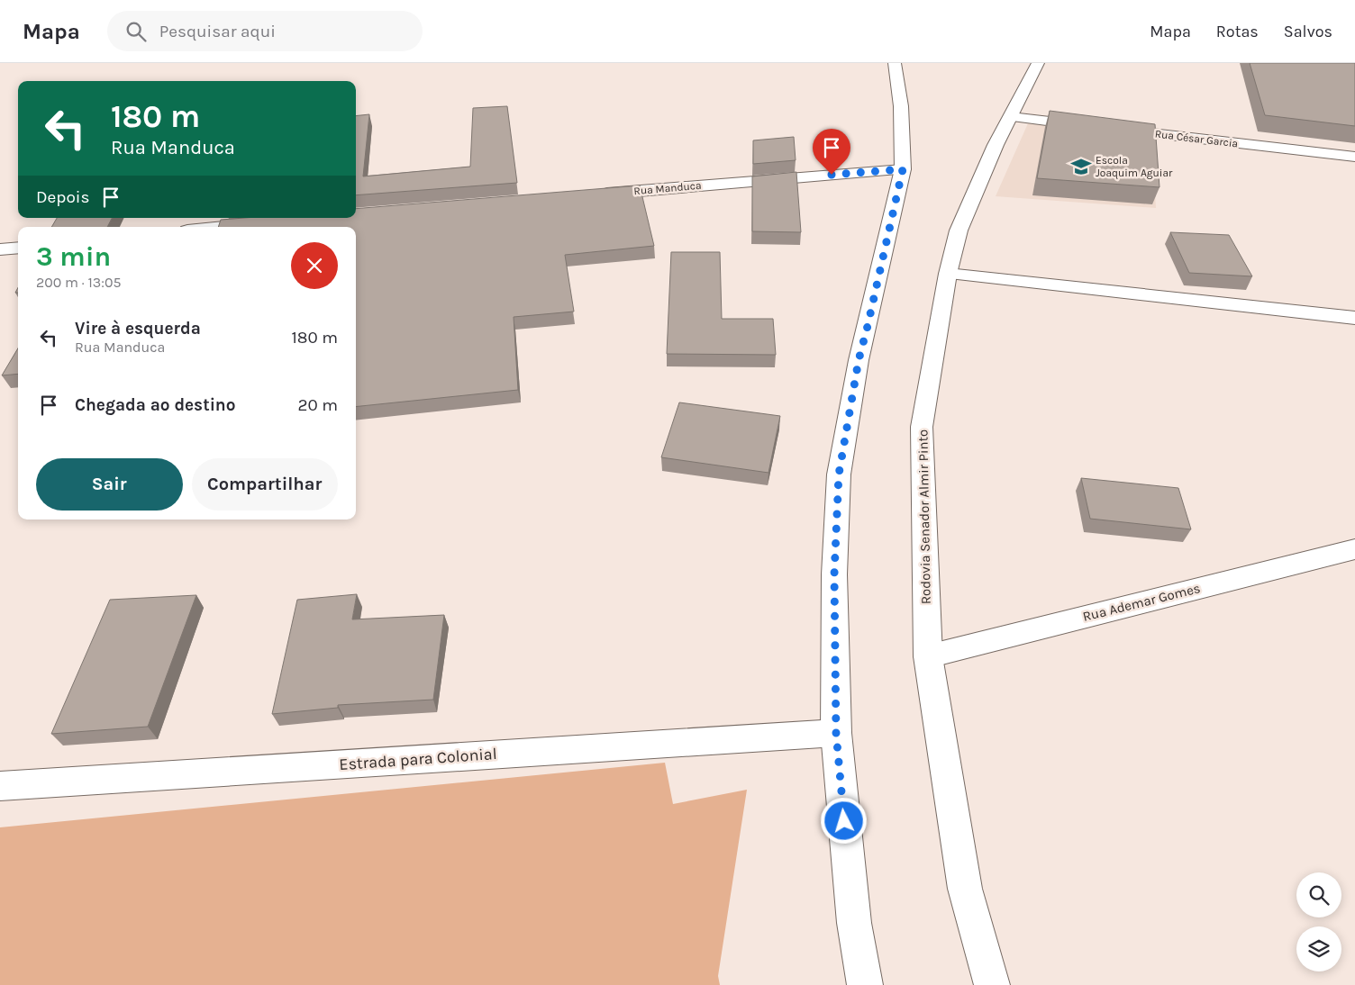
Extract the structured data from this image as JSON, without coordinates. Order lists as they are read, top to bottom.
{
  "streets": {
    "main road": [
      "Rua César Garcia",
      "Rua Manduca",
      "Rodovia Senador Almir Pinto",
      "Rua Ademar Gomes",
      "Estrada para Colonial"
    ]
  },
  "crossings": [
    ["Rua César Garcia", "Rodovia Senador Almir Pinto"],
    ["Rodovia Senador Almir Pinto", "Rua Ademar Gomes"]
  ],
  "places": {
    "school or university": ["Escola Joaquim Aguiar"]
  },
  "page": {
    "header": "Mapa",
    "search": "Pesquisar aqui",
    "nav": ["Mapa", "Rotas", "Salvos"],
    "turn": ["180 m", "Rua Manduca"],
    "then": "Depois",
    "heading": ["3 min", "200 m · 13:05"],
    "list": [
      {
        "name": "Vire à esquerda",
        "note": "Rua Manduca",
        "value": "180 m"
      },
      {
        "name": "Chegada ao destino",
        "value": "20 m"
      }
    ],
    "buttons": ["Sair", "Compartilhar"]
  }
}
